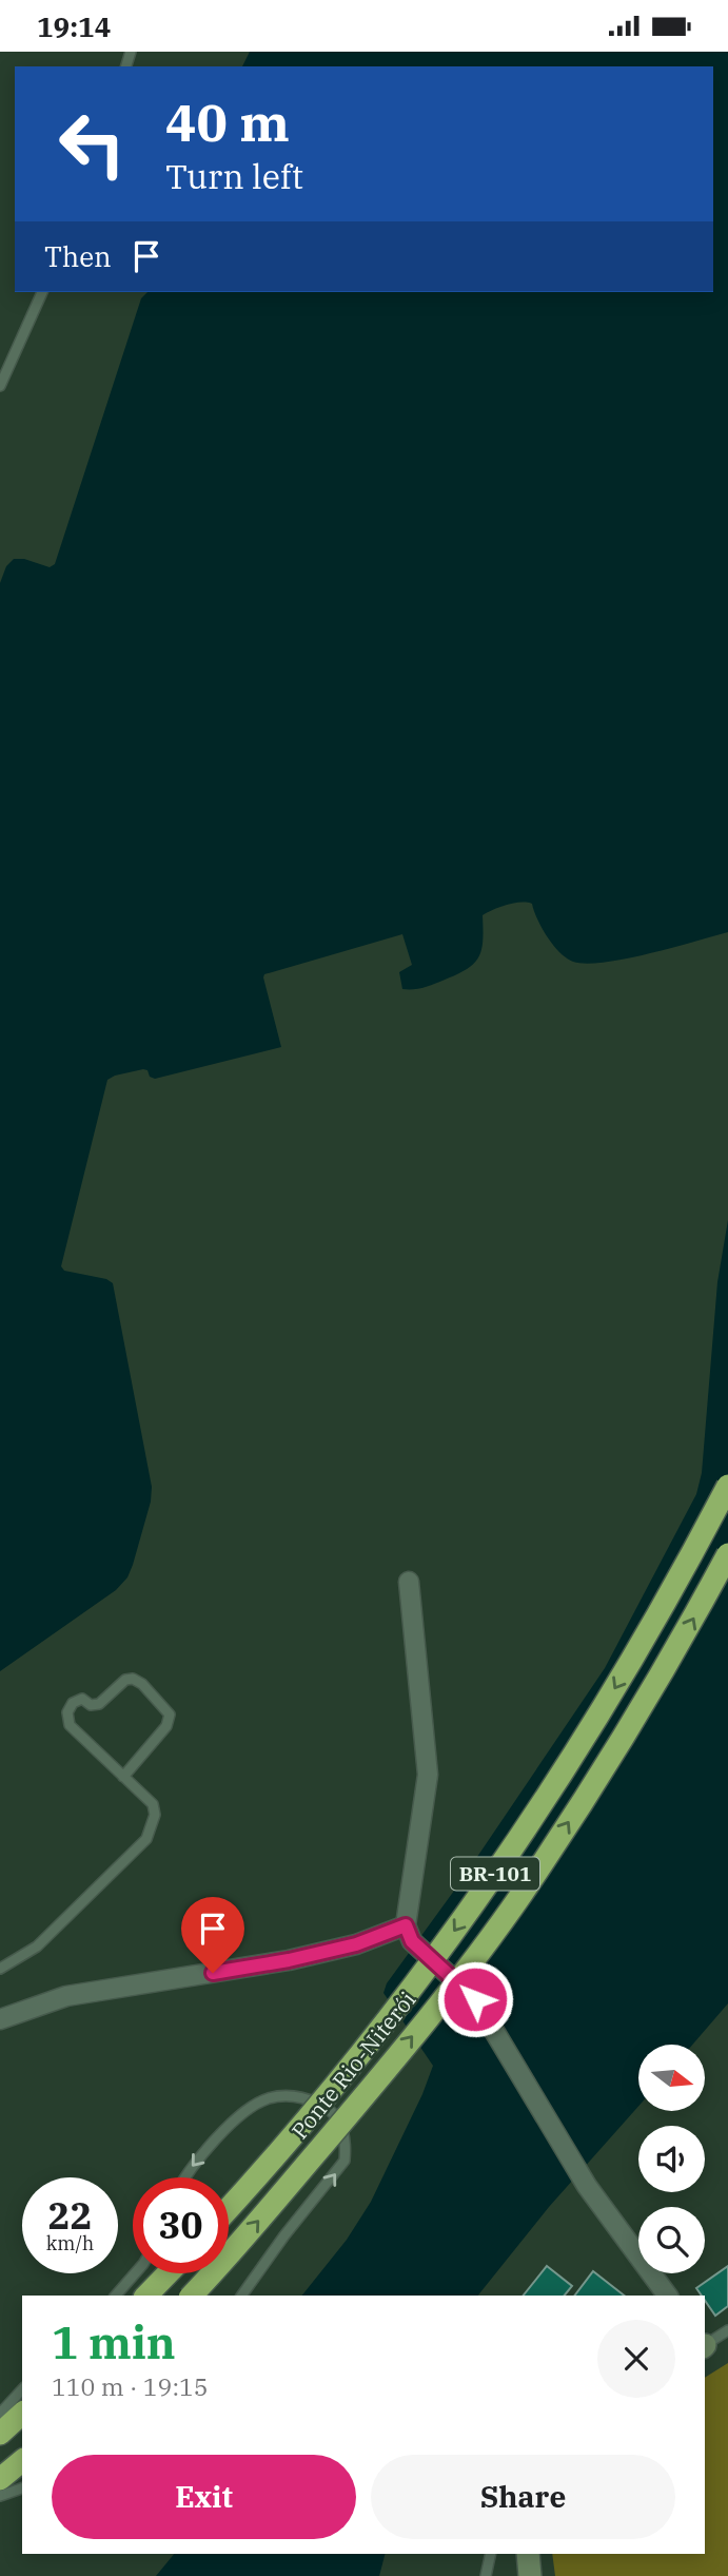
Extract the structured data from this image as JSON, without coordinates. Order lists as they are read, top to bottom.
{
  "streets": {
    "highway": ["BR-101", "Ponte Rio-Niterói"]
  },
  "north": "right",
  "page": {
    "status": "19:14",
    "turn": ["40 m", "Turn left"],
    "then": "Then",
    "speed": "22 km/h",
    "limit": "30",
    "heading": ["1 min", "110 m · 19:15"],
    "buttons": ["Exit", "Share"]
  }
}
